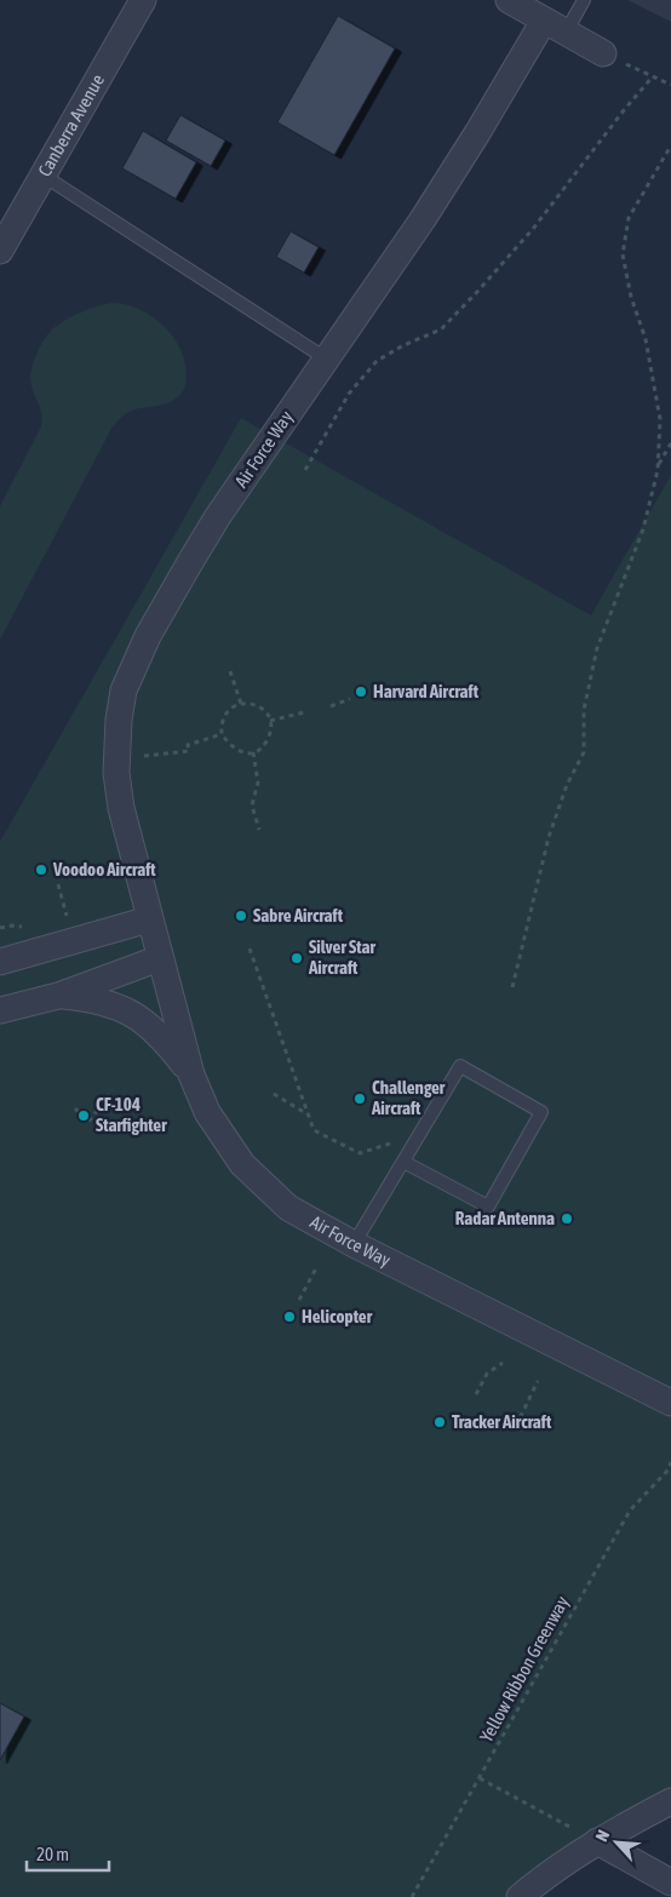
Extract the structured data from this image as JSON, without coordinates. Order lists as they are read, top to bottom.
{
  "streets": {
    "street": ["Canberra Avenue", "Air Force Way"],
    "path": ["Yellow Ribbon Greenway"]
  },
  "places": [
    "Harvard Aircraft",
    "Voodoo Aircraft",
    "Sabre Aircraft",
    "Silver Star Aircraft",
    "Challenger Aircraft",
    "CF-104 Starfighter",
    "Radar Antenna",
    "Helicopter",
    "Tracker Aircraft"
  ],
  "scale_bar": "20 m",
  "north": "top left"
}
